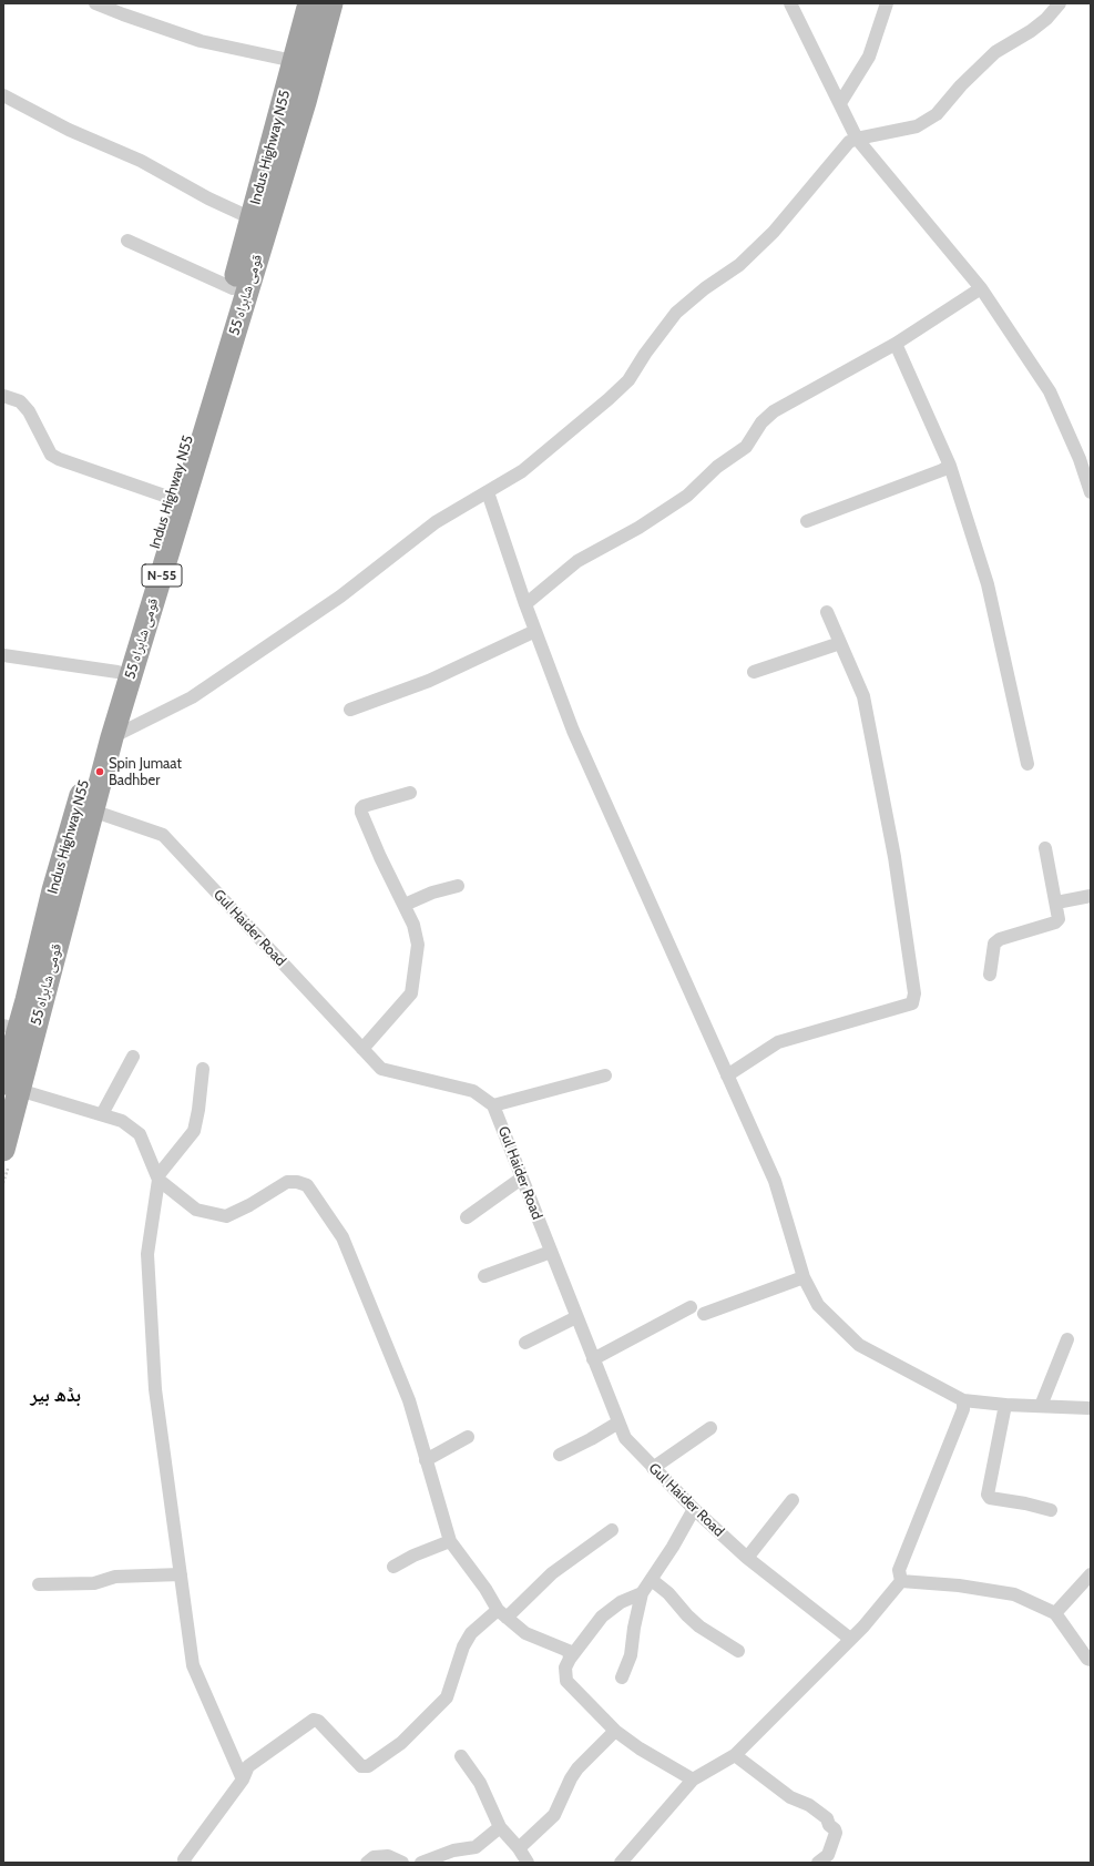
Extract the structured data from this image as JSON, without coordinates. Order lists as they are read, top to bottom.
{
  "streets": {
    "highway": ["Indus Highway N55", "قومی شاہراہ 55", "N-55"],
    "street": ["Gul Haider Road"]
  },
  "crossings": [
    ["Indus Highway N55", "قومی شاہراہ 55"],
    ["قومی شاہراہ 55", "Gul Haider Road"]
  ],
  "districts": ["بڈھ بیر"],
  "places": ["Spin Jumaat Badhber"]
}
